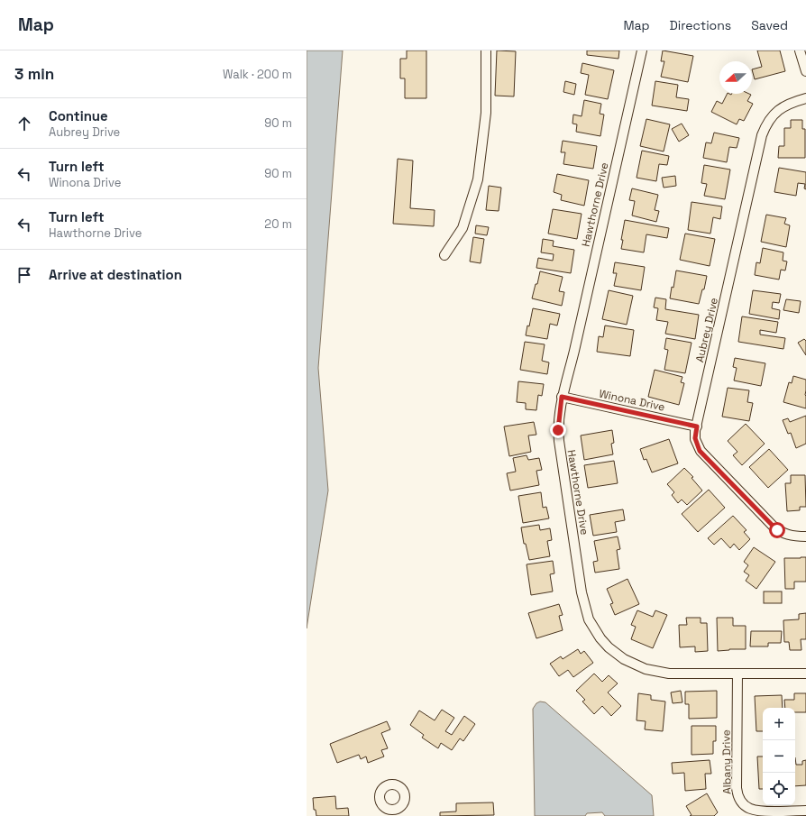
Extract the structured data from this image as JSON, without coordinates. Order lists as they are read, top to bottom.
{
  "streets": {
    "street": [
      "Hawthorne Drive",
      "Aubrey Drive",
      "Winona Drive",
      "Albany Drive"
    ]
  },
  "crossings": [
    ["Hawthorne Drive", "Winona Drive"],
    ["Hawthorne Drive", "Albany Drive"],
    ["Aubrey Drive", "Winona Drive"]
  ],
  "north": "left",
  "page": {
    "header": "Map",
    "nav": ["Map", "Directions", "Saved"],
    "heading": ["3 min", "Walk · 200 m"],
    "list": [
      ["Continue", "Aubrey Drive", "90 m"],
      ["Turn left", "Winona Drive", "90 m"],
      ["Turn left", "Hawthorne Drive", "20 m"],
      "Arrive at destination"
    ],
    "map_buttons": ["+", "−"]
  }
}
